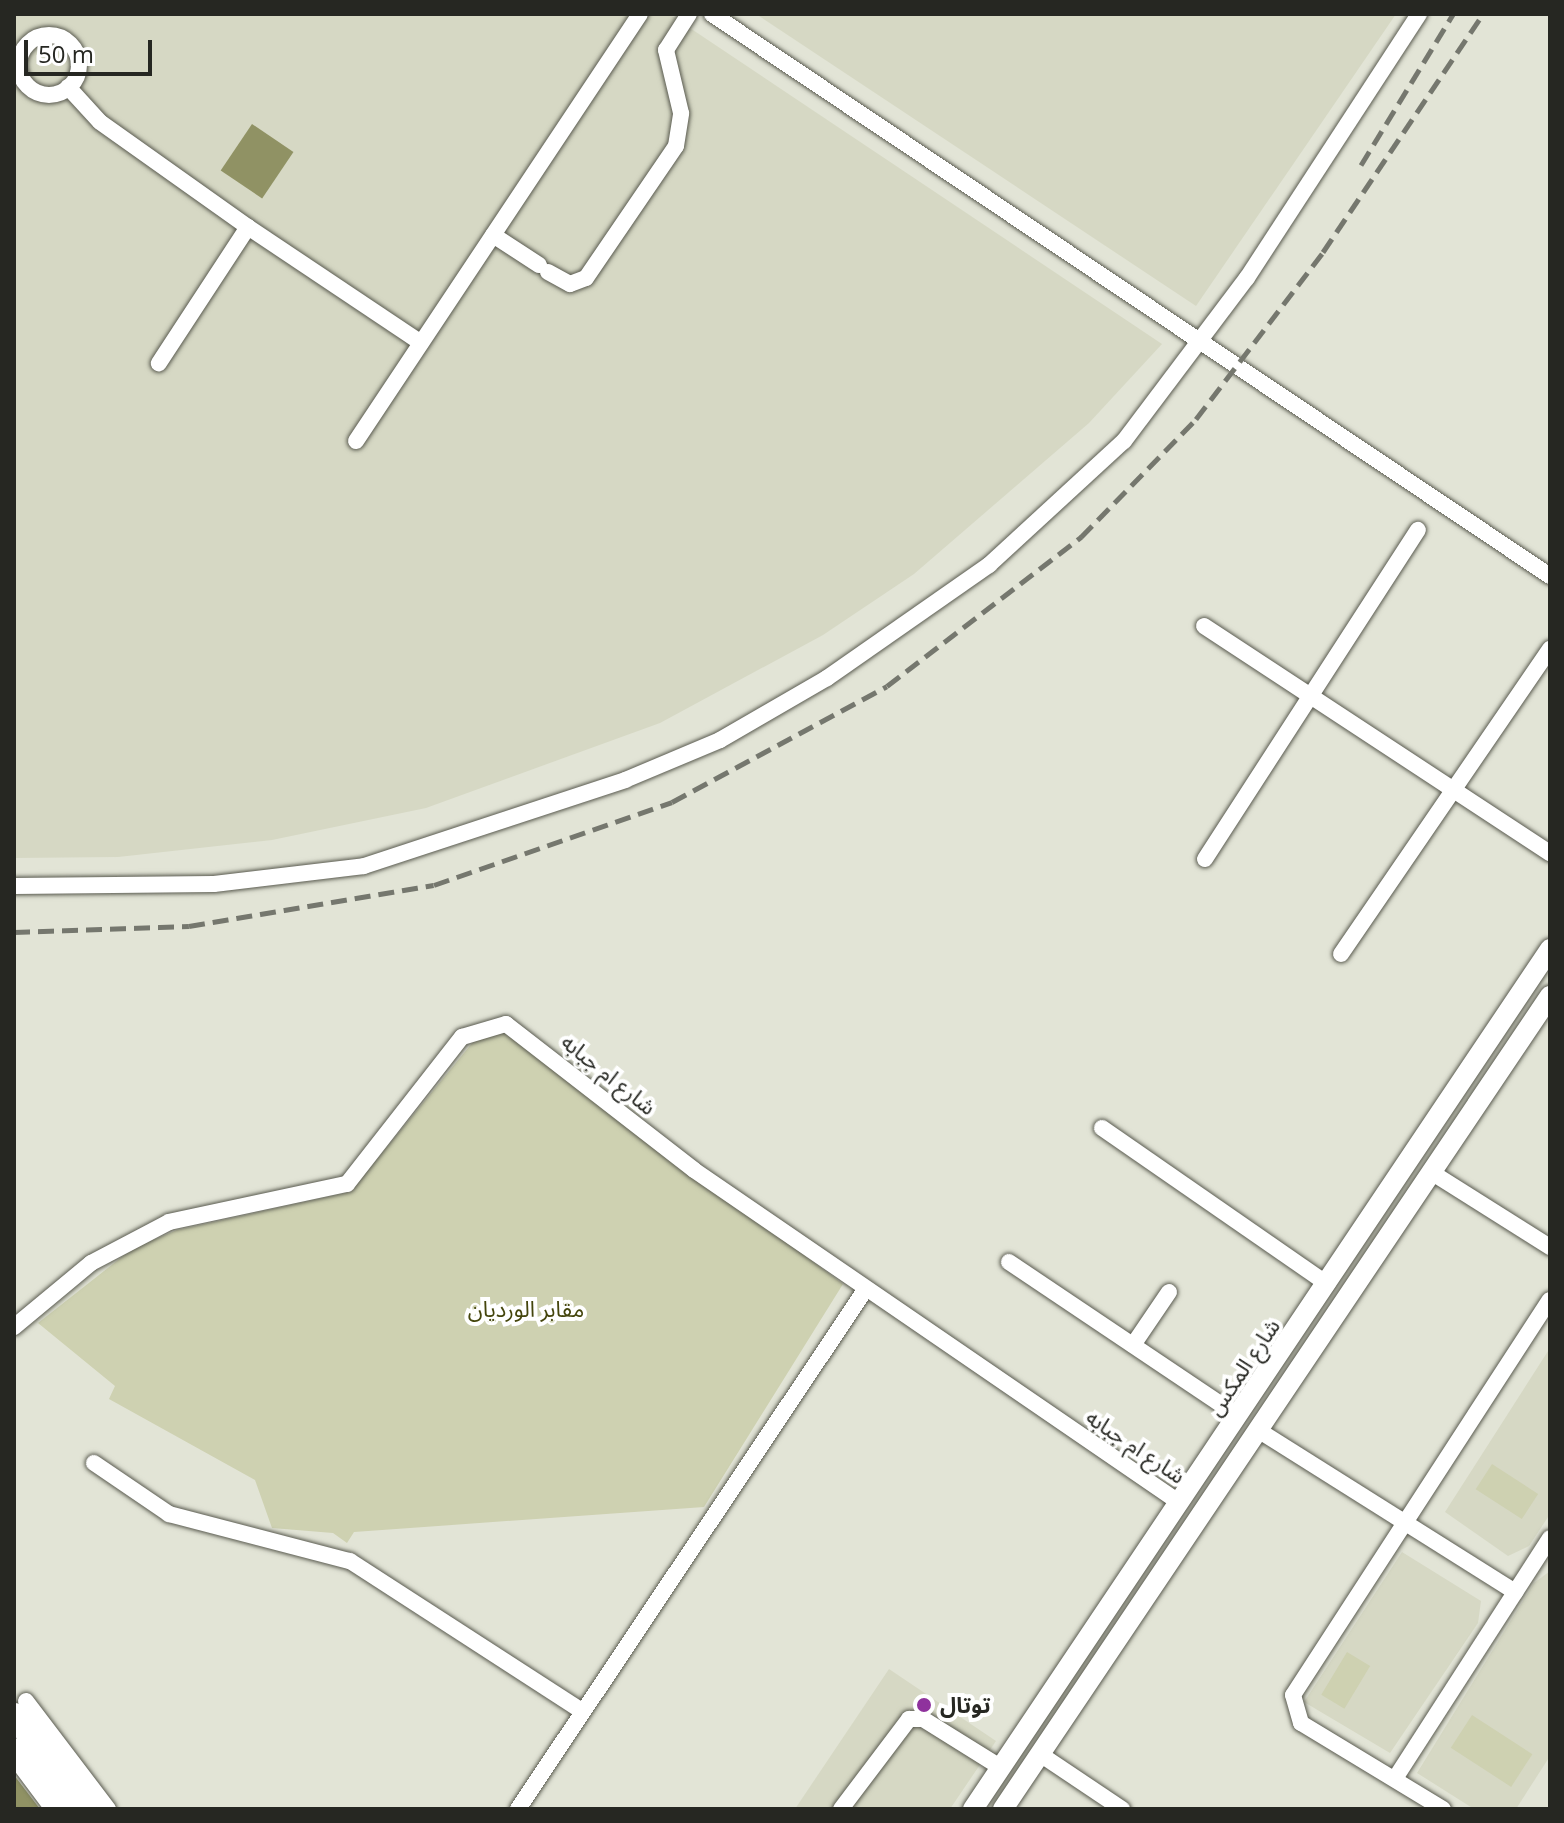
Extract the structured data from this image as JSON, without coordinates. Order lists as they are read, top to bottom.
{
  "streets": {
    "main road": ["شارع المكس"],
    "street": ["شارع ام جبابه"]
  },
  "crossings": [
    ["شارع ام جبابه", "شارع المكس"]
  ],
  "parks": ["مقابر الورديان"],
  "places": ["توتال"],
  "scale_bar": "50 m"
}
